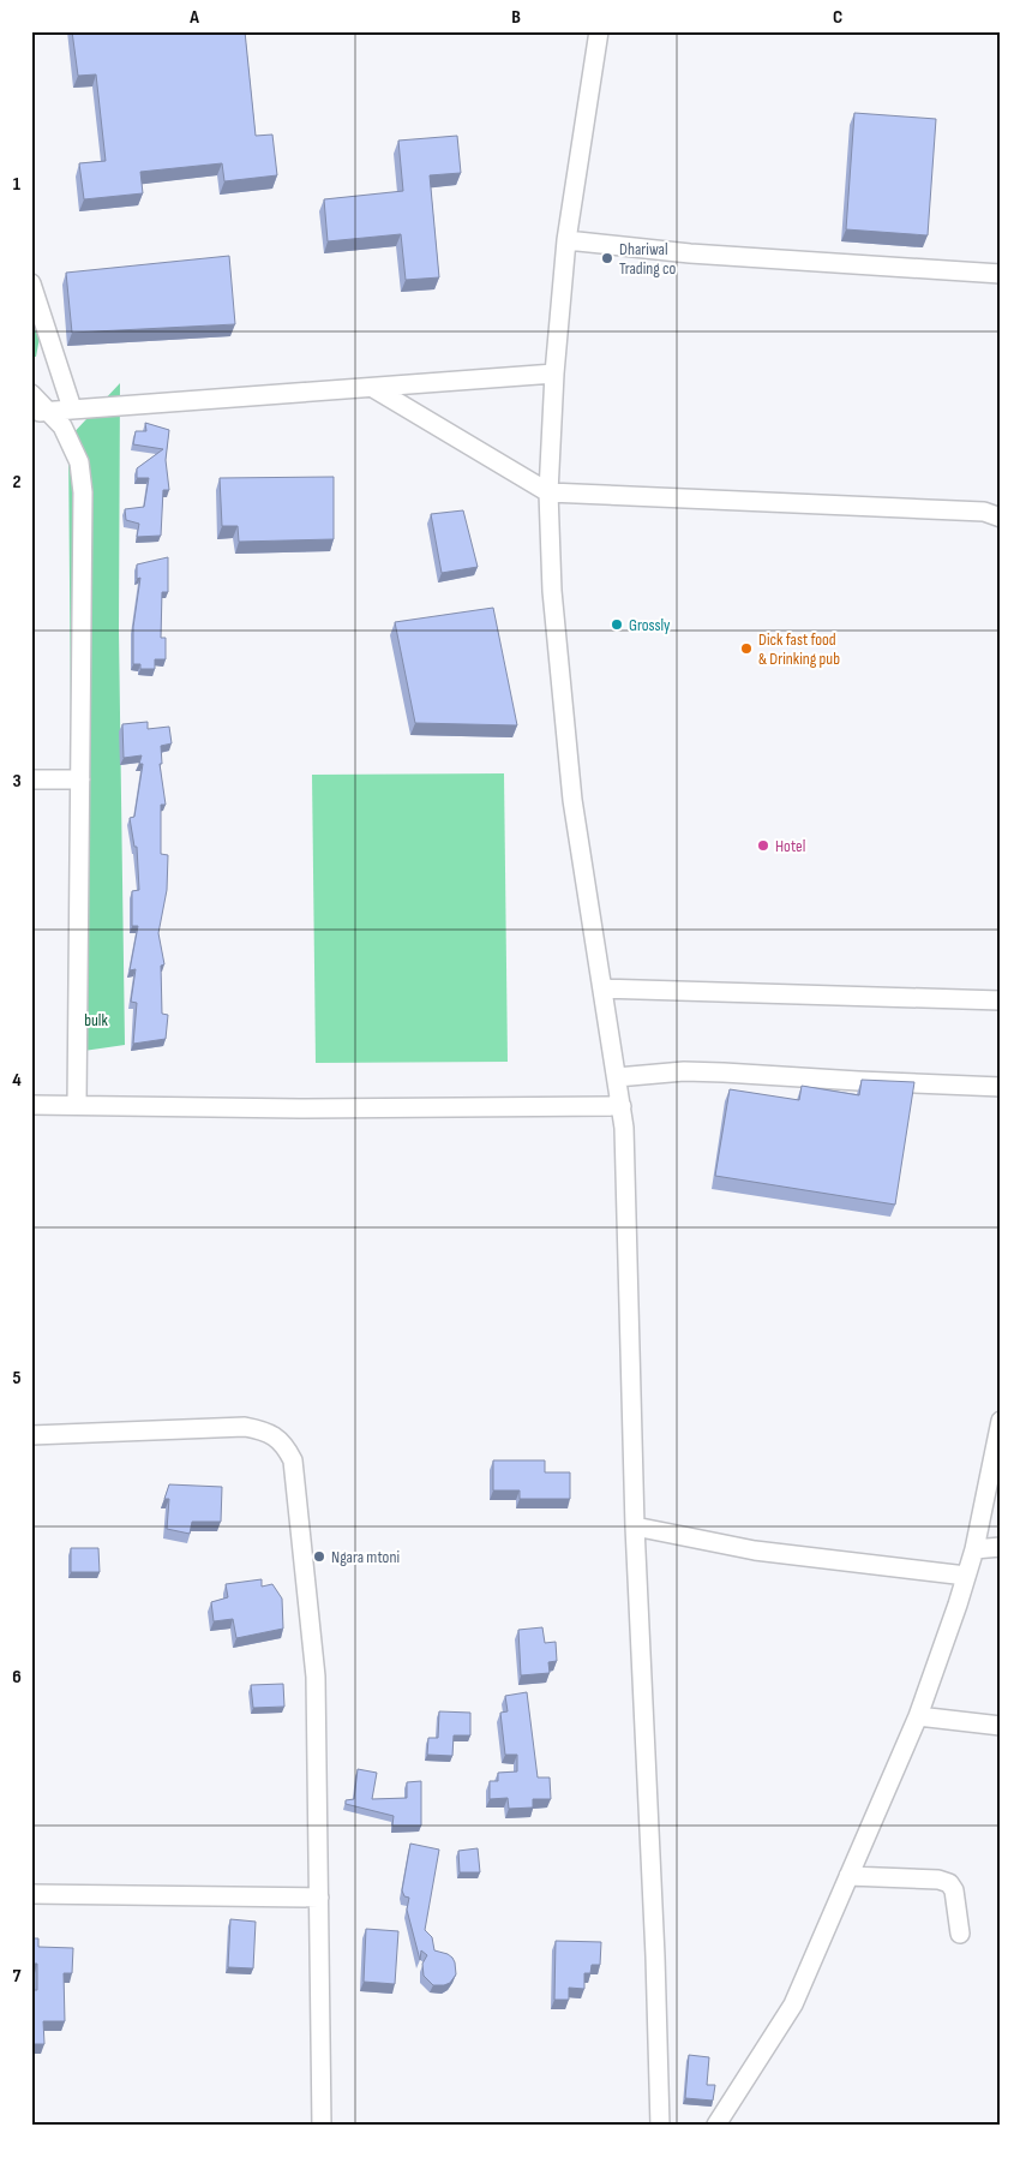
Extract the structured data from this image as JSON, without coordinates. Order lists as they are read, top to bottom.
{
  "parks": ["bulk"],
  "places": [
    "Dhariwal Trading co",
    "Grossly",
    "Dick fast food & Drinking pub",
    "Hotel",
    "Ngara mtoni"
  ],
  "grid": {
    "columns": ["A", "B", "C"],
    "rows": [
      "1",
      "2",
      "3",
      "4",
      "5",
      "6",
      "7"
    ]
  }
}
